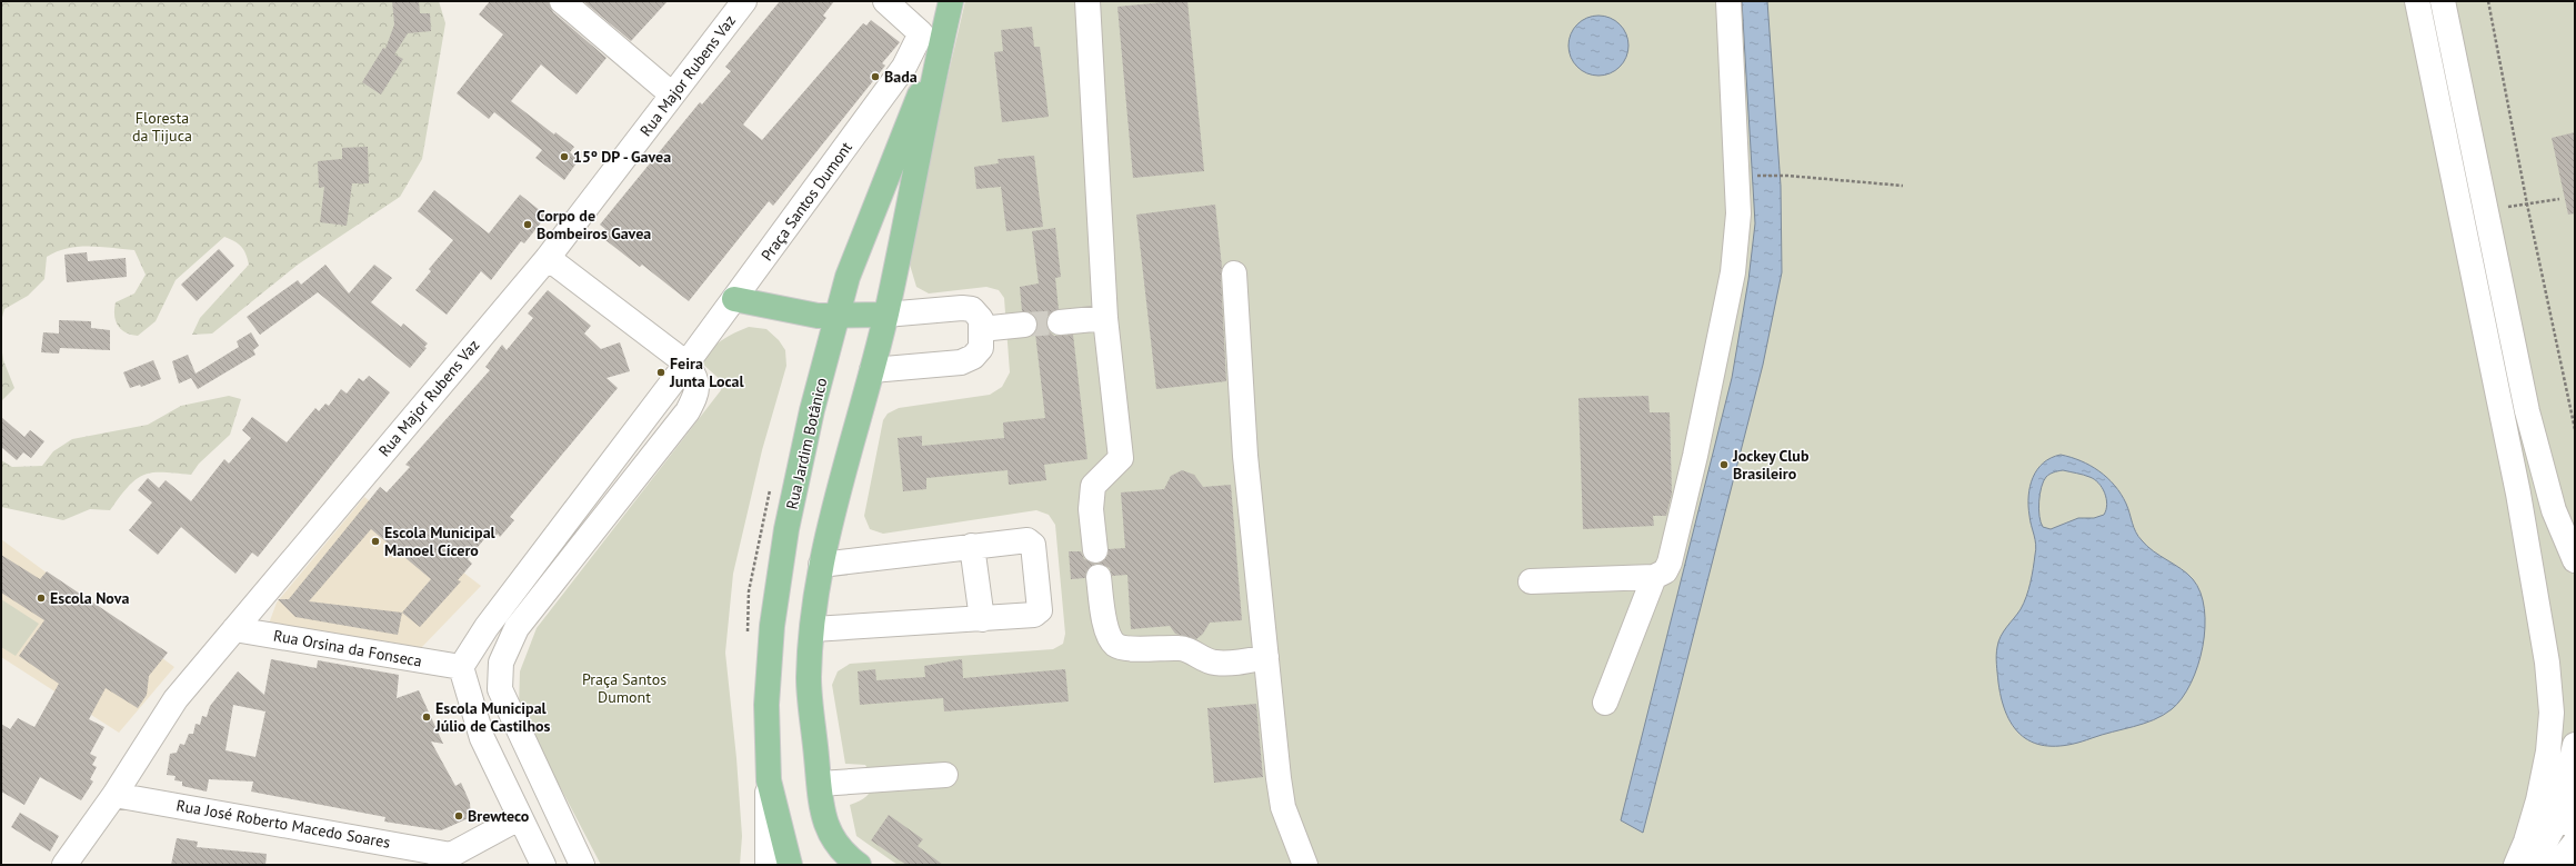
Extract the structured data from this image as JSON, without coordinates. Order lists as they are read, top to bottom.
{
  "streets": {
    "main road": ["Rua Jardim Botânico"],
    "street": [
      "Rua Major Rubens Vaz",
      "Praça Santos Dumont",
      "Rua Orsina da Fonseca",
      "Rua José Roberto Macedo Soares"
    ]
  },
  "crossings": [
    ["Rua Major Rubens Vaz", "Rua Orsina da Fonseca"],
    ["Rua Major Rubens Vaz", "Rua José Roberto Macedo Soares"],
    ["Praça Santos Dumont", "Rua Jardim Botânico"],
    ["Praça Santos Dumont", "Rua Orsina da Fonseca"]
  ],
  "parks": ["Floresta da Tijuca", "Praça Santos Dumont"],
  "places": [
    "Bada",
    "15º DP - Gavea",
    "Corpo de Bombeiros Gavea",
    "Feira Junta Local",
    "Jockey Club Brasileiro",
    "Escola Municipal Manoel Cícero",
    "Escola Nova",
    "Escola Municipal Júlio de Castilhos",
    "Brewteco"
  ]
}
